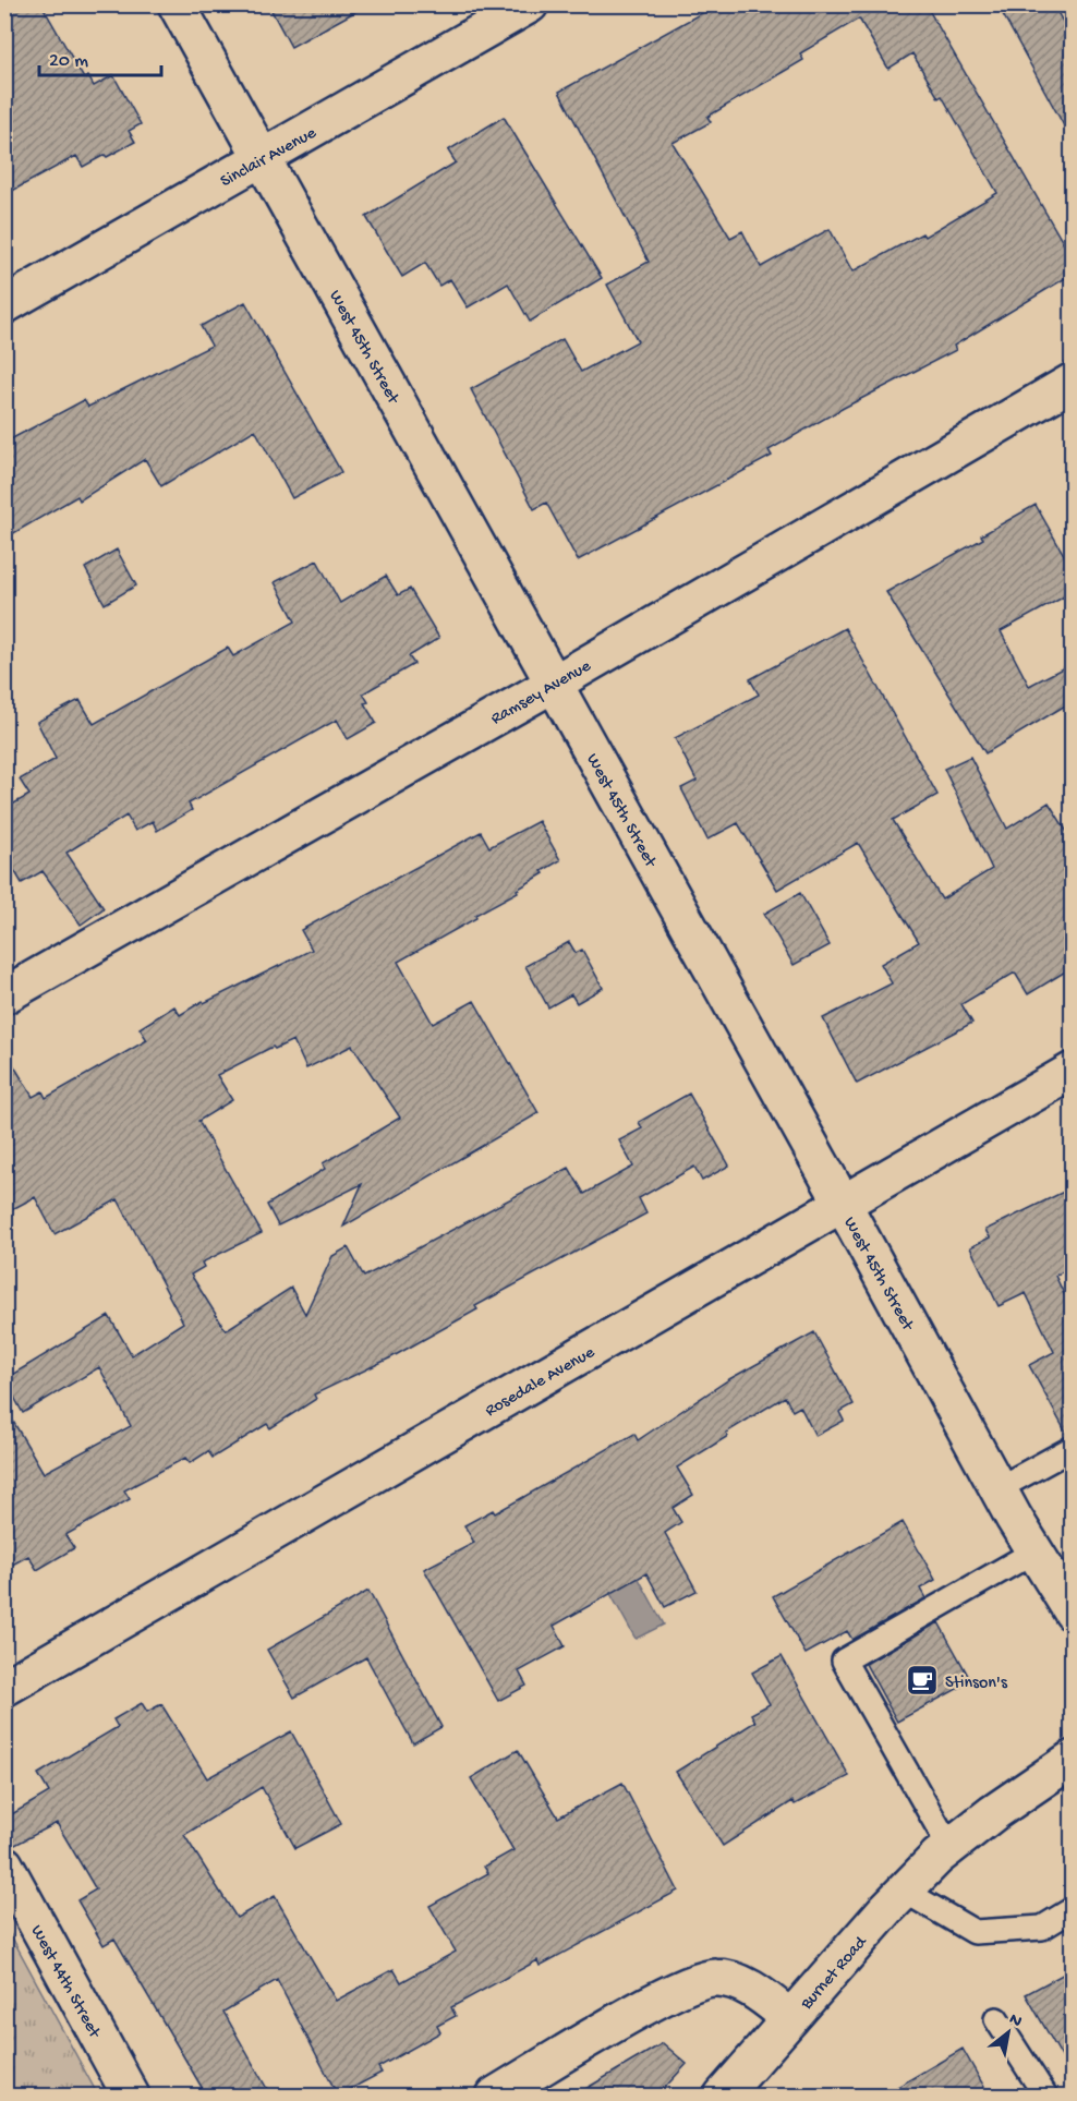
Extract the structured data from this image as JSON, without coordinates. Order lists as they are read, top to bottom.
{
  "streets": {
    "street": [
      "Sinclair Avenue",
      "West 45th Street",
      "Ramsey Avenue",
      "Rosedale Avenue",
      "Burnet Road",
      "West 44th Street"
    ]
  },
  "crossings": [
    ["Sinclair Avenue", "West 45th Street"],
    ["West 45th Street", "Ramsey Avenue"],
    ["West 45th Street", "Rosedale Avenue"]
  ],
  "places": {
    "cafe": ["Stinson's"]
  },
  "scale_bar": "20 m",
  "north": "top right"
}
